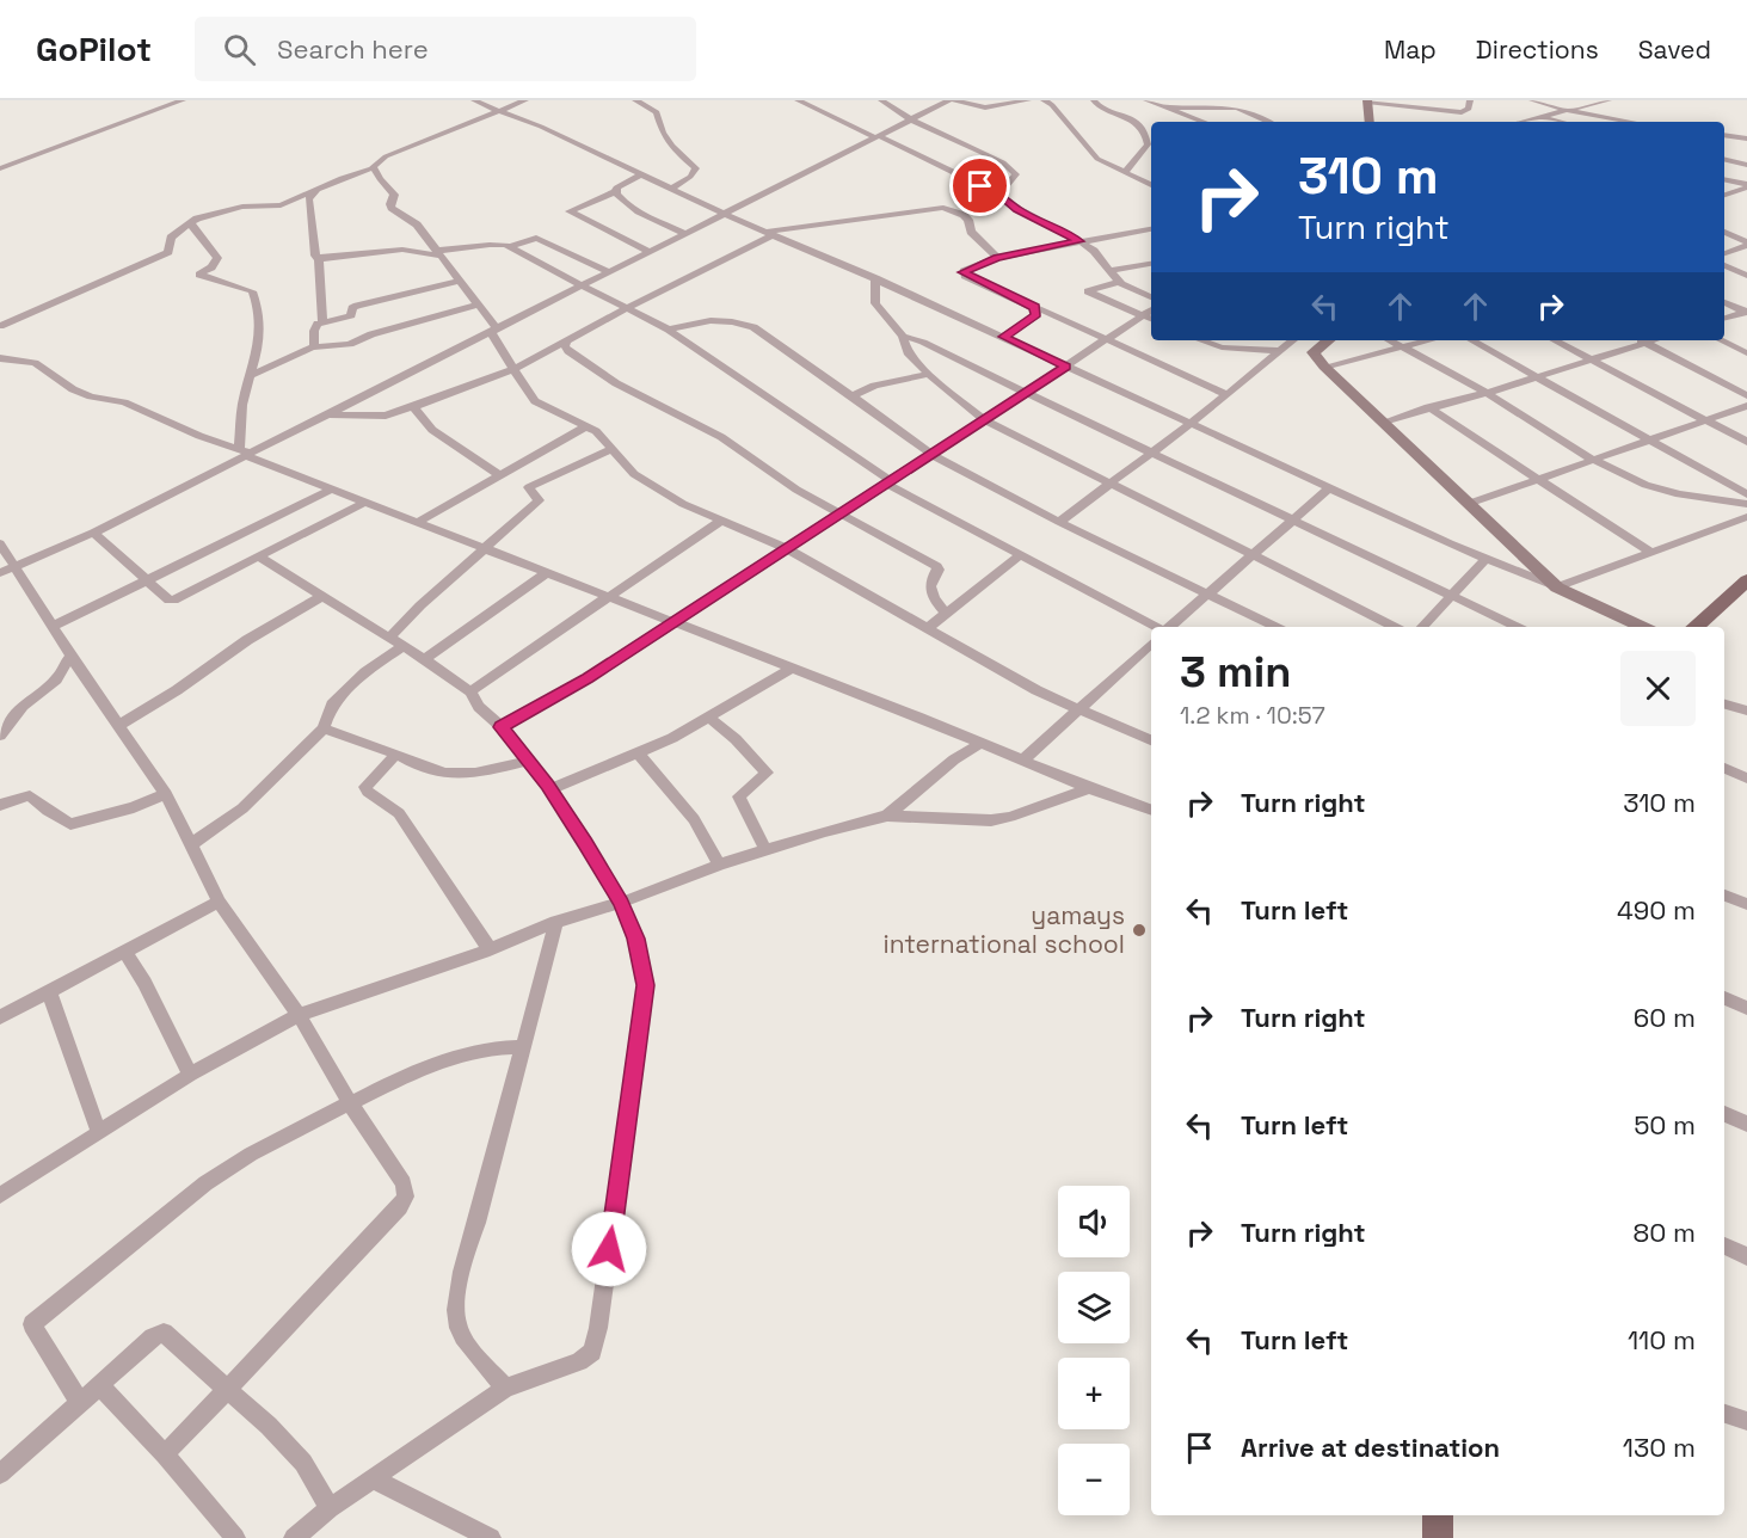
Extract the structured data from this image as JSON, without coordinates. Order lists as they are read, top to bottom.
{
  "places": ["yamays international school"],
  "page": {
    "header": "GoPilot",
    "search": "Search here",
    "nav": ["Map", "Directions", "Saved"],
    "turn": ["310 m", "Turn right"],
    "heading": ["3 min", "1.2 km · 10:57"],
    "list": [
      {
        "name": "Turn right",
        "value": "310 m"
      },
      {
        "name": "Turn left",
        "value": "490 m"
      },
      {
        "name": "Turn right",
        "value": "60 m"
      },
      {
        "name": "Turn left",
        "value": "50 m"
      },
      {
        "name": "Turn right",
        "value": "80 m"
      },
      {
        "name": "Turn left",
        "value": "110 m"
      },
      {
        "name": "Arrive at destination",
        "value": "130 m"
      }
    ],
    "map_buttons": ["+", "−"]
  }
}
